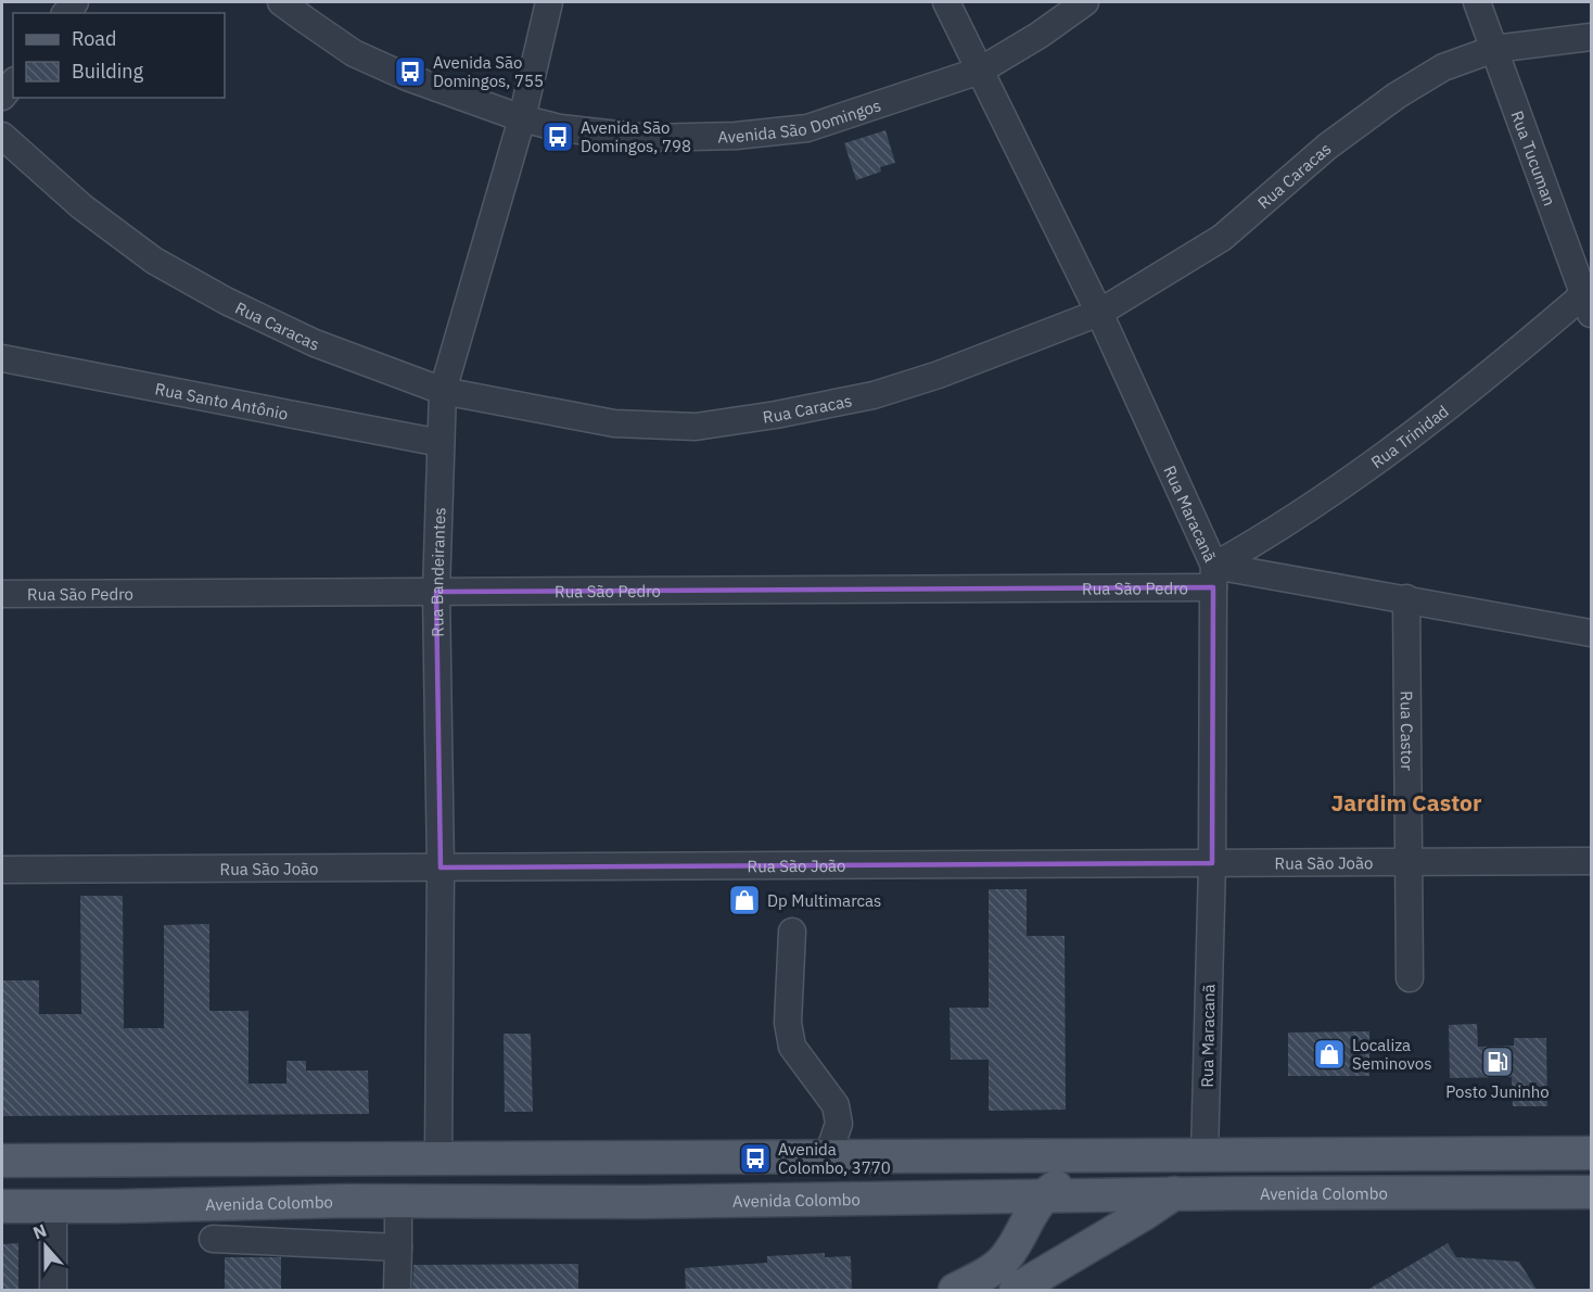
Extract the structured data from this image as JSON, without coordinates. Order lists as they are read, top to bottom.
{
  "streets": {
    "main road": ["Avenida Colombo"],
    "street": [
      "Avenida São Domingos",
      "Rua Tucuman",
      "Rua Caracas",
      "Rua Santo Antônio",
      "Rua Trinidad",
      "Rua Maracanã",
      "Rua Bandeirantes",
      "Rua São Pedro",
      "Rua Castor",
      "Rua São João"
    ]
  },
  "crossings": [
    ["Avenida São Domingos", "Rua Maracanã"],
    ["Avenida São Domingos", "Rua Bandeirantes"],
    ["Rua Tucuman", "Rua Caracas"],
    ["Rua Tucuman", "Rua Trinidad"],
    ["Rua Caracas", "Rua Maracanã"],
    ["Rua Caracas", "Rua Bandeirantes"],
    ["Rua Santo Antônio", "Rua Bandeirantes"],
    ["Rua Trinidad", "Rua Maracanã"],
    ["Rua Trinidad", "Rua São Pedro"],
    ["Rua Maracanã", "Rua São Pedro"],
    ["Rua Maracanã", "Rua São João"],
    ["Rua Bandeirantes", "Rua São Pedro"],
    ["Rua Bandeirantes", "Rua São João"],
    ["Rua São Pedro", "Rua Castor"],
    ["Rua Castor", "Rua São João"]
  ],
  "districts": ["Jardim Castor"],
  "places": {
    "bus stop": ["Avenida São Domingos, 755", "Avenida São Domingos, 798", "Avenida Colombo, 3770"],
    "shop": ["Dp Multimarcas", "Localiza Seminovos"],
    "fuel station": ["Posto Juninho"]
  },
  "legend": ["Road", "Building"],
  "north": "top"
}
